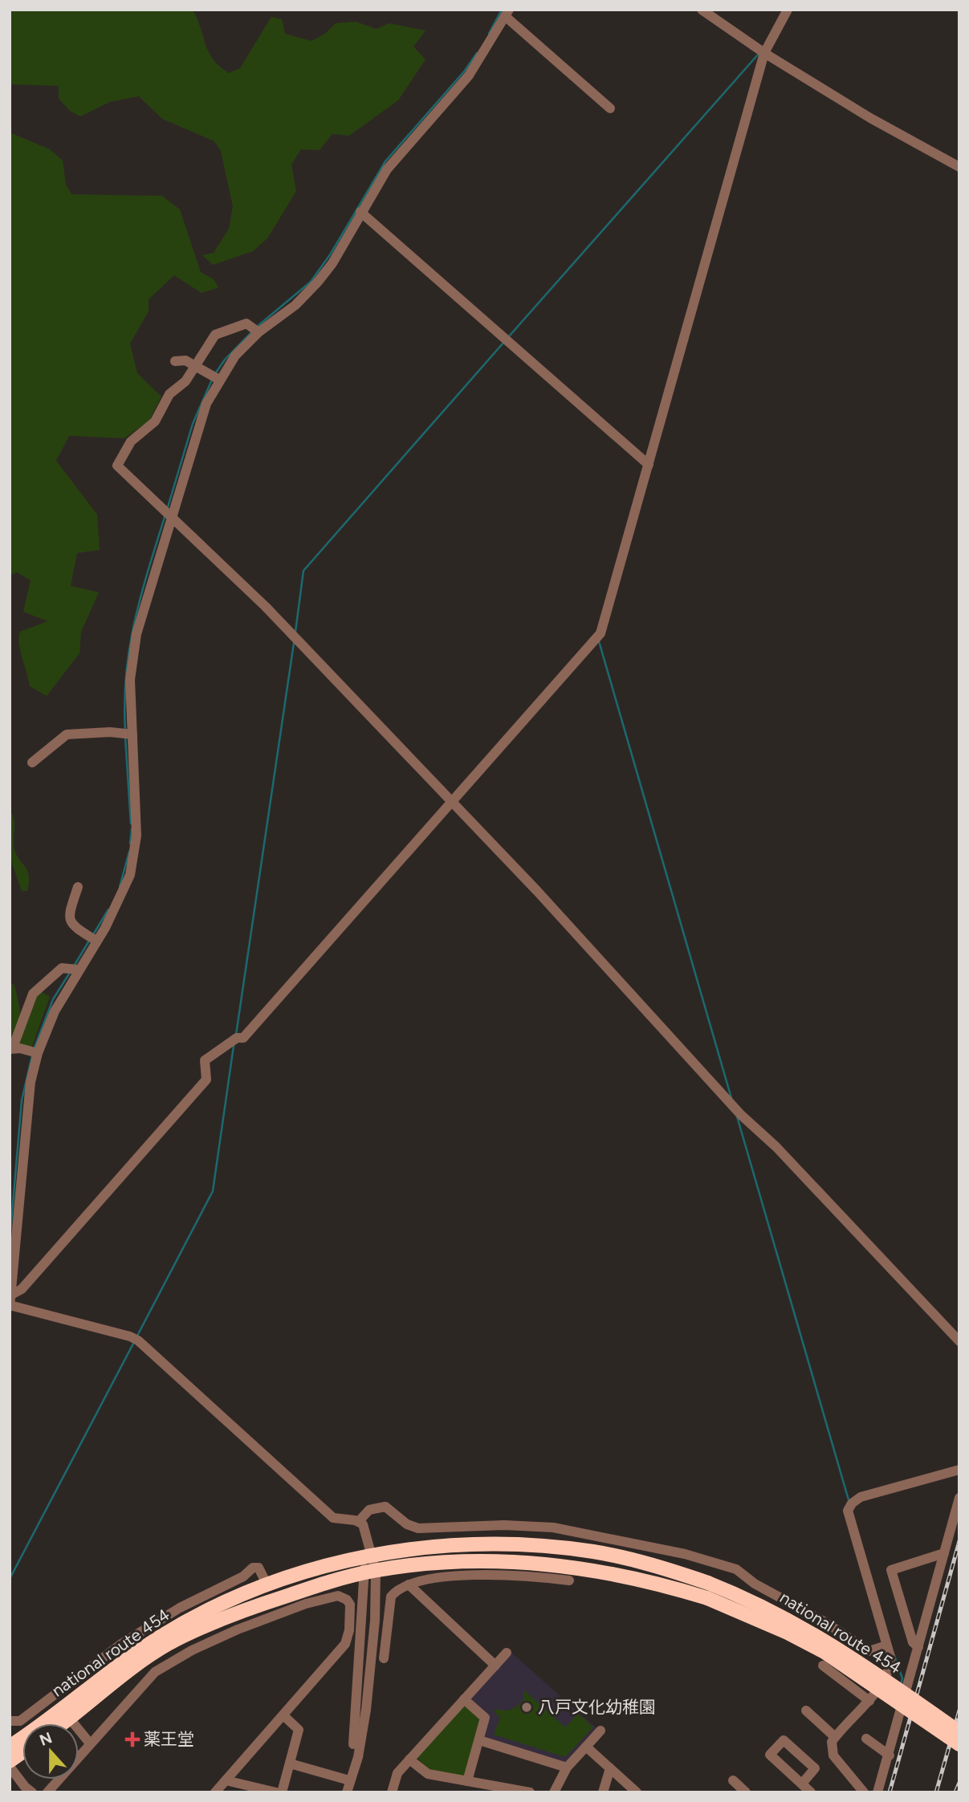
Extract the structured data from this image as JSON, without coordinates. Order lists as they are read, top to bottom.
{
  "streets": {
    "highway": ["national route 454"]
  },
  "places": {
    "other": ["八戸文化幼稚園"],
    "health": ["薬王堂"]
  },
  "north": "top"
}
